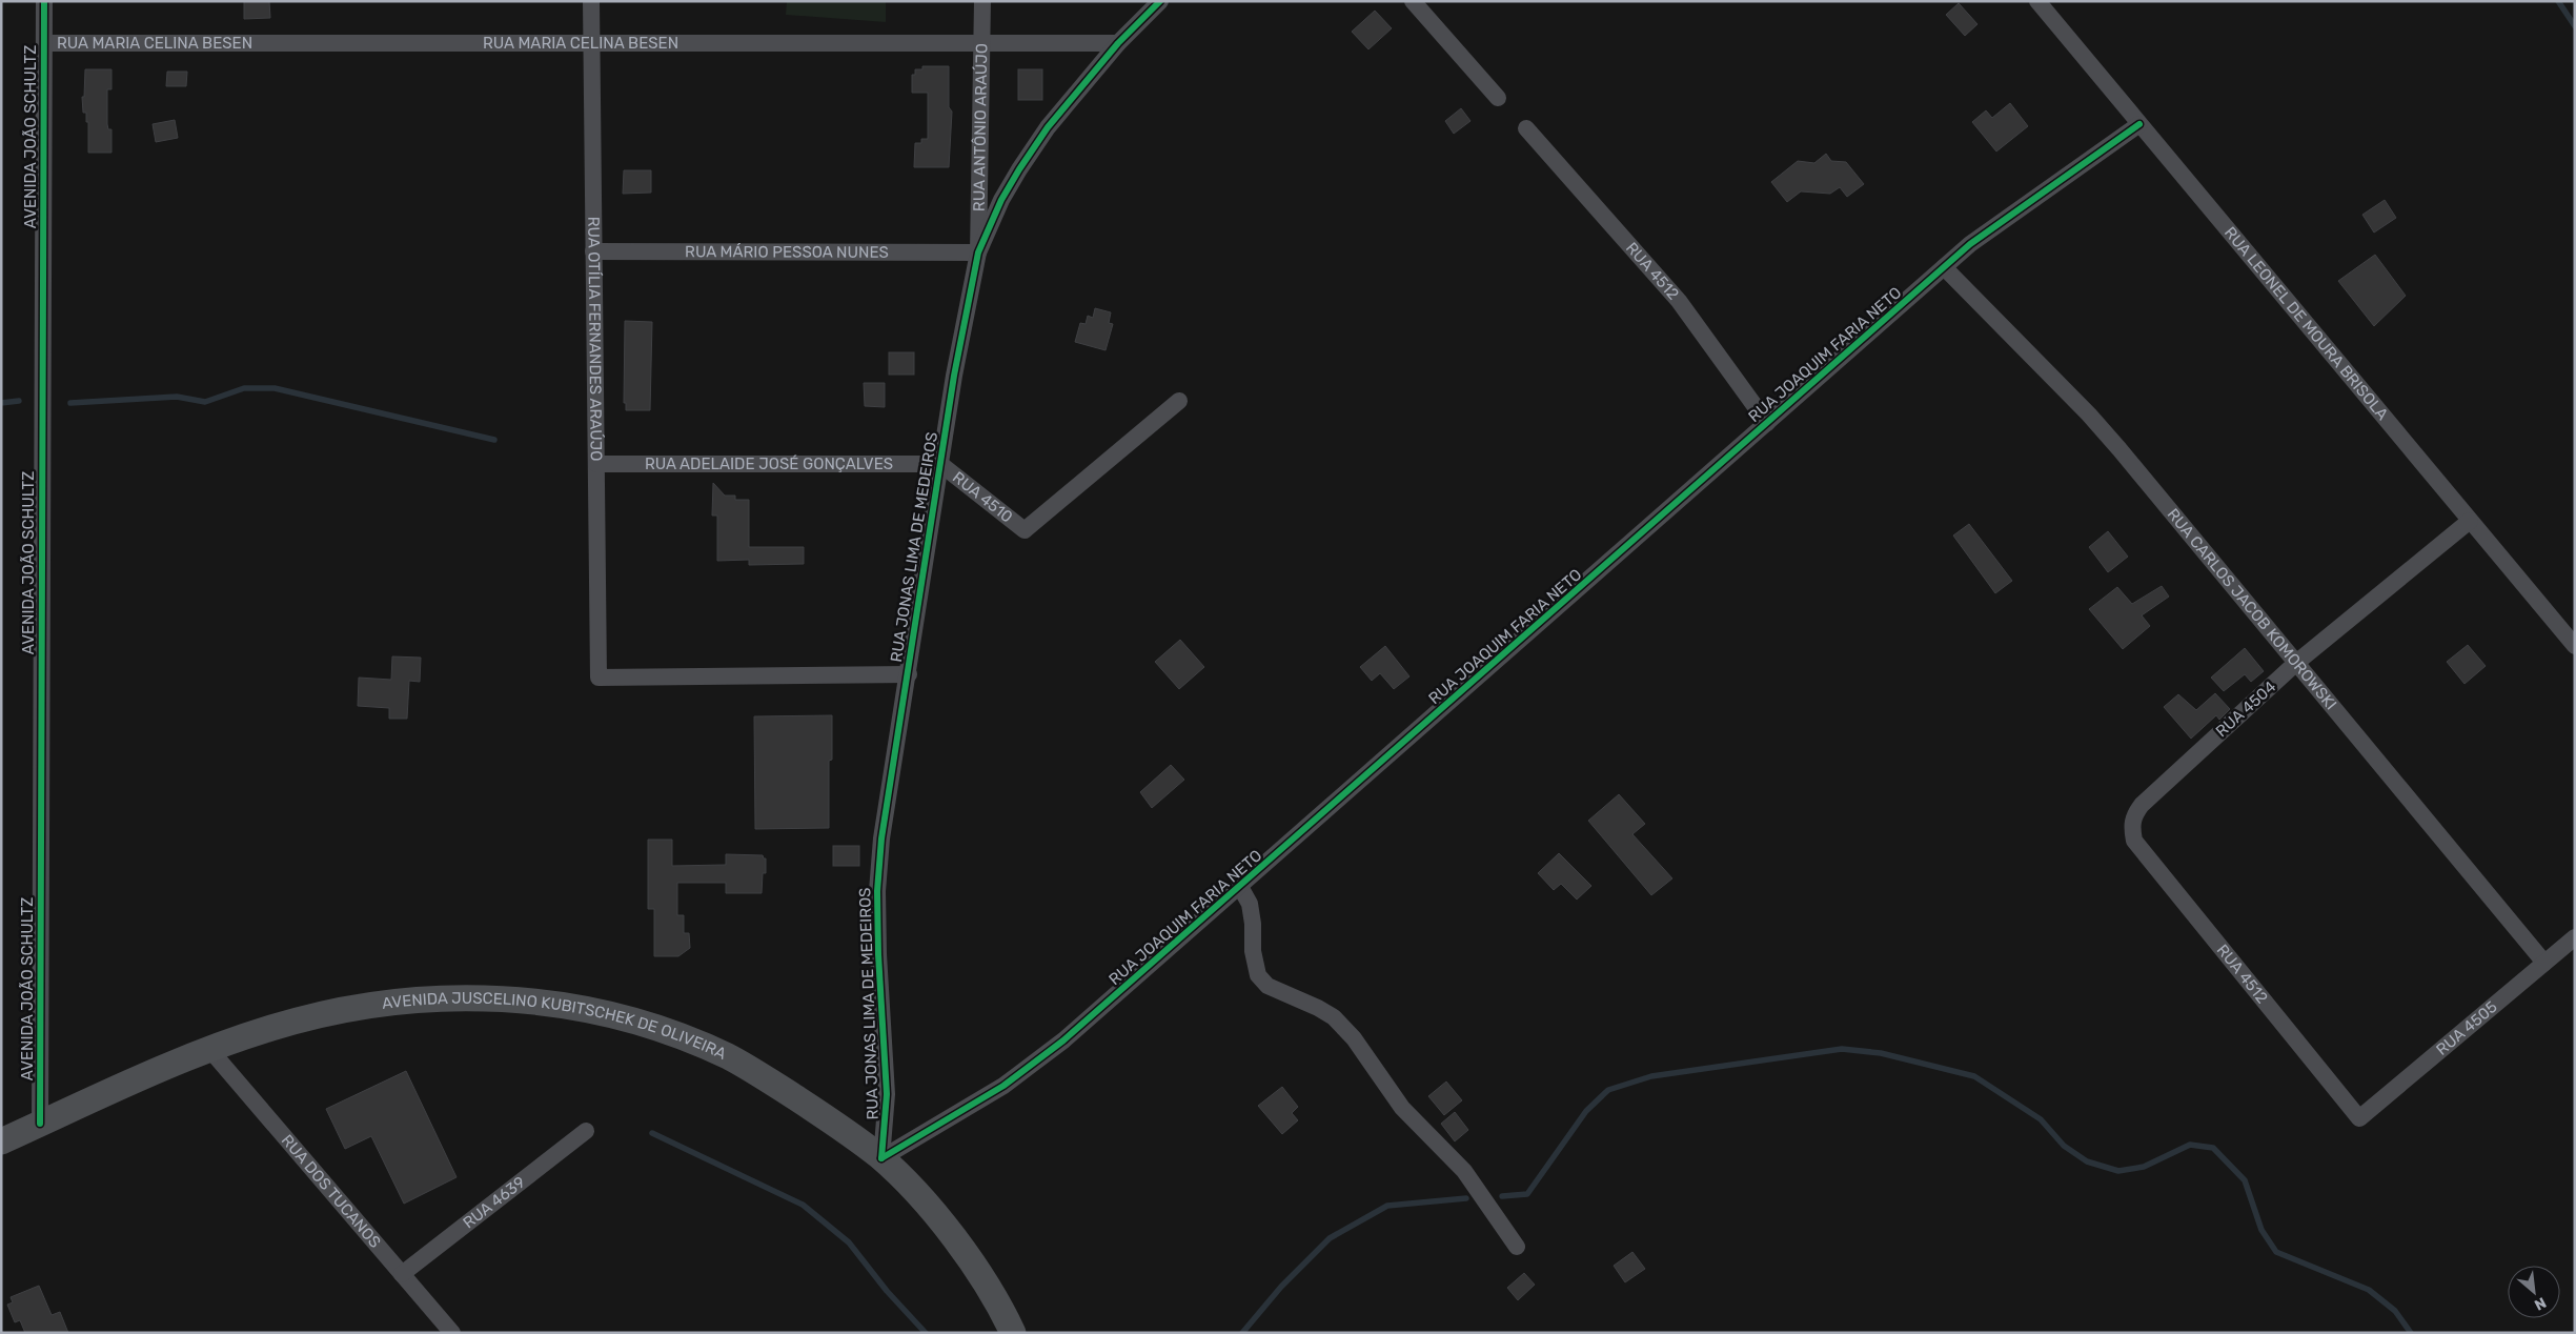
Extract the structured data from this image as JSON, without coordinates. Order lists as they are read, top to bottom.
{
  "streets": {
    "main road": ["AVENIDA JUSCELINO KUBITSCHEK DE OLIVEIRA"],
    "street": [
      "RUA MARIA CELINA BESEN",
      "RUA ANTÔNIO ARAÚJO",
      "AVENIDA JOÃO SCHULTZ",
      "RUA MÁRIO PESSOA NUNES",
      "RUA 4512",
      "RUA LEONEL DE MOURA BRISOLA",
      "RUA OTÍLIA FERNANDES ARAÚJO",
      "RUA JOAQUIM FARIA NETO",
      "RUA ADELAIDE JOSÉ GONÇALVES",
      "RUA 4510",
      "RUA JONAS LIMA DE MEDEIROS",
      "RUA CARLOS JACOB KOMOROWSKI",
      "RUA 4504",
      "RUA 4505",
      "RUA DOS TUCANOS",
      "RUA 4639"
    ]
  },
  "crossings": [
    ["RUA MARIA CELINA BESEN", "RUA ANTÔNIO ARAÚJO"],
    ["RUA MARIA CELINA BESEN", "AVENIDA JOÃO SCHULTZ"],
    ["RUA MARIA CELINA BESEN", "RUA OTÍLIA FERNANDES ARAÚJO"],
    ["RUA MARIA CELINA BESEN", "RUA JONAS LIMA DE MEDEIROS"],
    ["RUA ANTÔNIO ARAÚJO", "RUA MÁRIO PESSOA NUNES"],
    ["RUA ANTÔNIO ARAÚJO", "RUA JONAS LIMA DE MEDEIROS"],
    ["AVENIDA JOÃO SCHULTZ", "AVENIDA JUSCELINO KUBITSCHEK DE OLIVEIRA"],
    ["RUA MÁRIO PESSOA NUNES", "RUA OTÍLIA FERNANDES ARAÚJO"],
    ["RUA MÁRIO PESSOA NUNES", "RUA JONAS LIMA DE MEDEIROS"],
    ["RUA 4512", "RUA JOAQUIM FARIA NETO"],
    ["RUA 4512", "RUA 4504"],
    ["RUA 4512", "RUA 4505"],
    ["RUA LEONEL DE MOURA BRISOLA", "RUA JOAQUIM FARIA NETO"],
    ["RUA LEONEL DE MOURA BRISOLA", "RUA 4504"],
    ["RUA OTÍLIA FERNANDES ARAÚJO", "RUA ADELAIDE JOSÉ GONÇALVES"],
    ["RUA OTÍLIA FERNANDES ARAÚJO", "RUA JONAS LIMA DE MEDEIROS"],
    ["RUA JOAQUIM FARIA NETO", "RUA JONAS LIMA DE MEDEIROS"],
    ["RUA JOAQUIM FARIA NETO", "RUA CARLOS JACOB KOMOROWSKI"],
    ["RUA JOAQUIM FARIA NETO", "AVENIDA JUSCELINO KUBITSCHEK DE OLIVEIRA"],
    ["RUA ADELAIDE JOSÉ GONÇALVES", "RUA 4510"],
    ["RUA ADELAIDE JOSÉ GONÇALVES", "RUA JONAS LIMA DE MEDEIROS"],
    ["RUA 4510", "RUA JONAS LIMA DE MEDEIROS"],
    ["RUA JONAS LIMA DE MEDEIROS", "AVENIDA JUSCELINO KUBITSCHEK DE OLIVEIRA"],
    ["RUA CARLOS JACOB KOMOROWSKI", "RUA 4504"],
    ["RUA CARLOS JACOB KOMOROWSKI", "RUA 4505"],
    ["AVENIDA JUSCELINO KUBITSCHEK DE OLIVEIRA", "RUA DOS TUCANOS"],
    ["RUA DOS TUCANOS", "RUA 4639"]
  ],
  "north": "bottom right"
}
